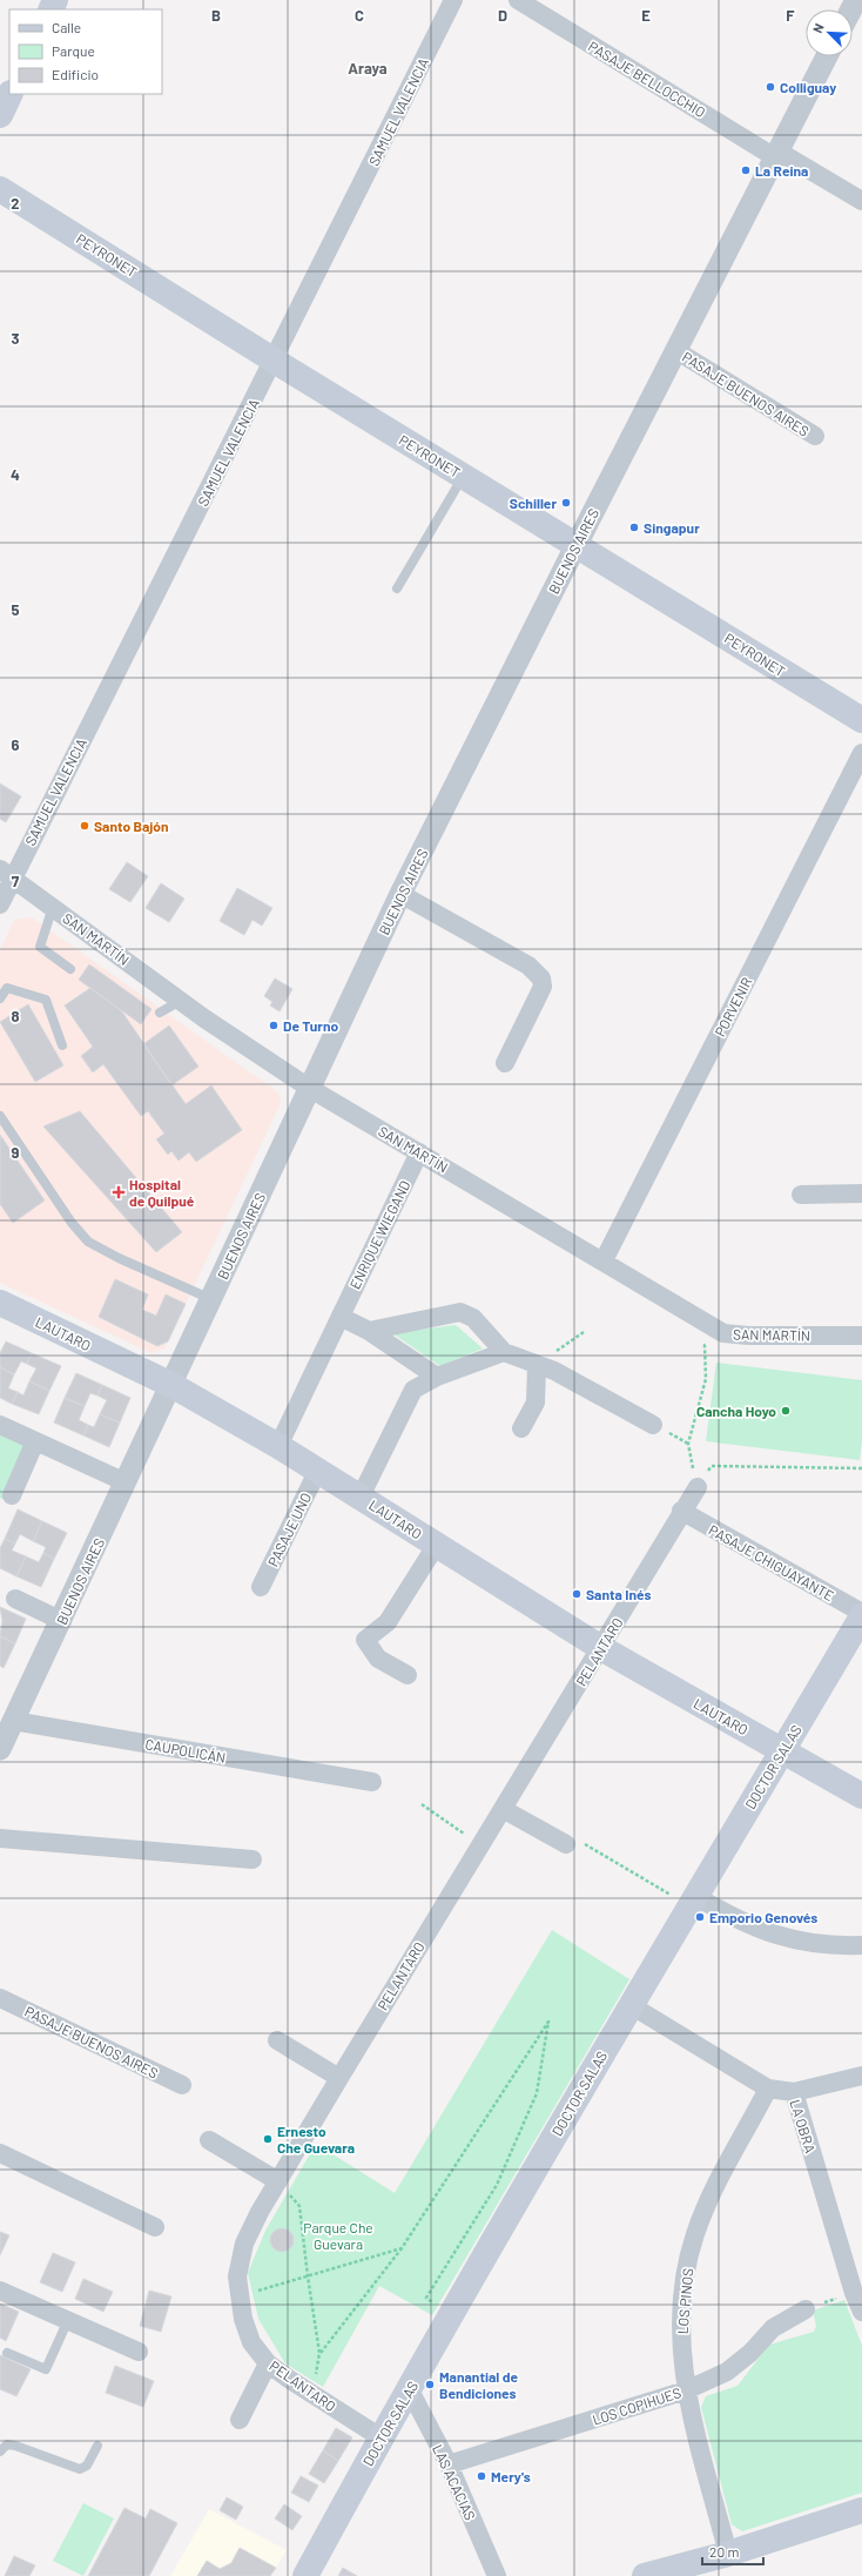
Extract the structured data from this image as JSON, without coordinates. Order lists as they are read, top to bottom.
{
  "streets": {
    "main road": ["PEYRONET", "LAUTARO", "DOCTOR SALAS"],
    "street": [
      "PASAJE BELLOCCHIO",
      "SAMUEL VALENCIA",
      "PASAJE BUENOS AIRES",
      "BUENOS AIRES",
      "SAN MARTÍN",
      "PORVENIR",
      "ENRIQUE WIEGAND",
      "PASAJE UNO",
      "PASAJE CHIGUAYANTE",
      "PELANTARO",
      "CAUPOLICÁN",
      "LA OBRA",
      "LOS PINOS",
      "LOS COPIHUES",
      "LAS ACACIAS"
    ]
  },
  "crossings": [
    ["PASAJE BELLOCCHIO", "BUENOS AIRES"],
    ["SAMUEL VALENCIA", "PEYRONET"],
    ["SAMUEL VALENCIA", "SAN MARTÍN"],
    ["PEYRONET", "BUENOS AIRES"],
    ["PASAJE BUENOS AIRES", "BUENOS AIRES"],
    ["BUENOS AIRES", "SAN MARTÍN"],
    ["BUENOS AIRES", "LAUTARO"],
    ["BUENOS AIRES", "CAUPOLICÁN"],
    ["SAN MARTÍN", "PORVENIR"],
    ["SAN MARTÍN", "ENRIQUE WIEGAND"],
    ["ENRIQUE WIEGAND", "LAUTARO"],
    ["LAUTARO", "PASAJE UNO"],
    ["LAUTARO", "PELANTARO"],
    ["LAUTARO", "DOCTOR SALAS"],
    ["PASAJE CHIGUAYANTE", "PELANTARO"],
    ["PASAJE CHIGUAYANTE", "DOCTOR SALAS"],
    ["PELANTARO", "DOCTOR SALAS"],
    ["DOCTOR SALAS", "LA OBRA"],
    ["DOCTOR SALAS", "LAS ACACIAS"],
    ["LA OBRA", "LOS PINOS"],
    ["LOS PINOS", "LOS COPIHUES"],
    ["LOS COPIHUES", "LAS ACACIAS"]
  ],
  "districts": ["Araya"],
  "parks": ["Parque Che Guevara"],
  "places": {
    "other": [
      "Colliguay",
      "La Reina",
      "Schiller",
      "Singapur",
      "Santo Bajón",
      "De Turno",
      "Cancha Hoyo",
      "Santa Inés",
      "Emporio Genovés",
      "Ernesto Che Guevara",
      "Manantial de Bendiciones",
      "Mery's"
    ],
    "health": ["Hospital de Quilpué"]
  },
  "legend": ["Calle", "Parque", "Edificio"],
  "scale_bar": "20 m",
  "north": "top left",
  "grid": {
    "columns": [
      "B",
      "C",
      "D",
      "E",
      "F"
    ],
    "rows": [
      "2",
      "3",
      "4",
      "5",
      "6",
      "7",
      "8",
      "9"
    ]
  }
}
